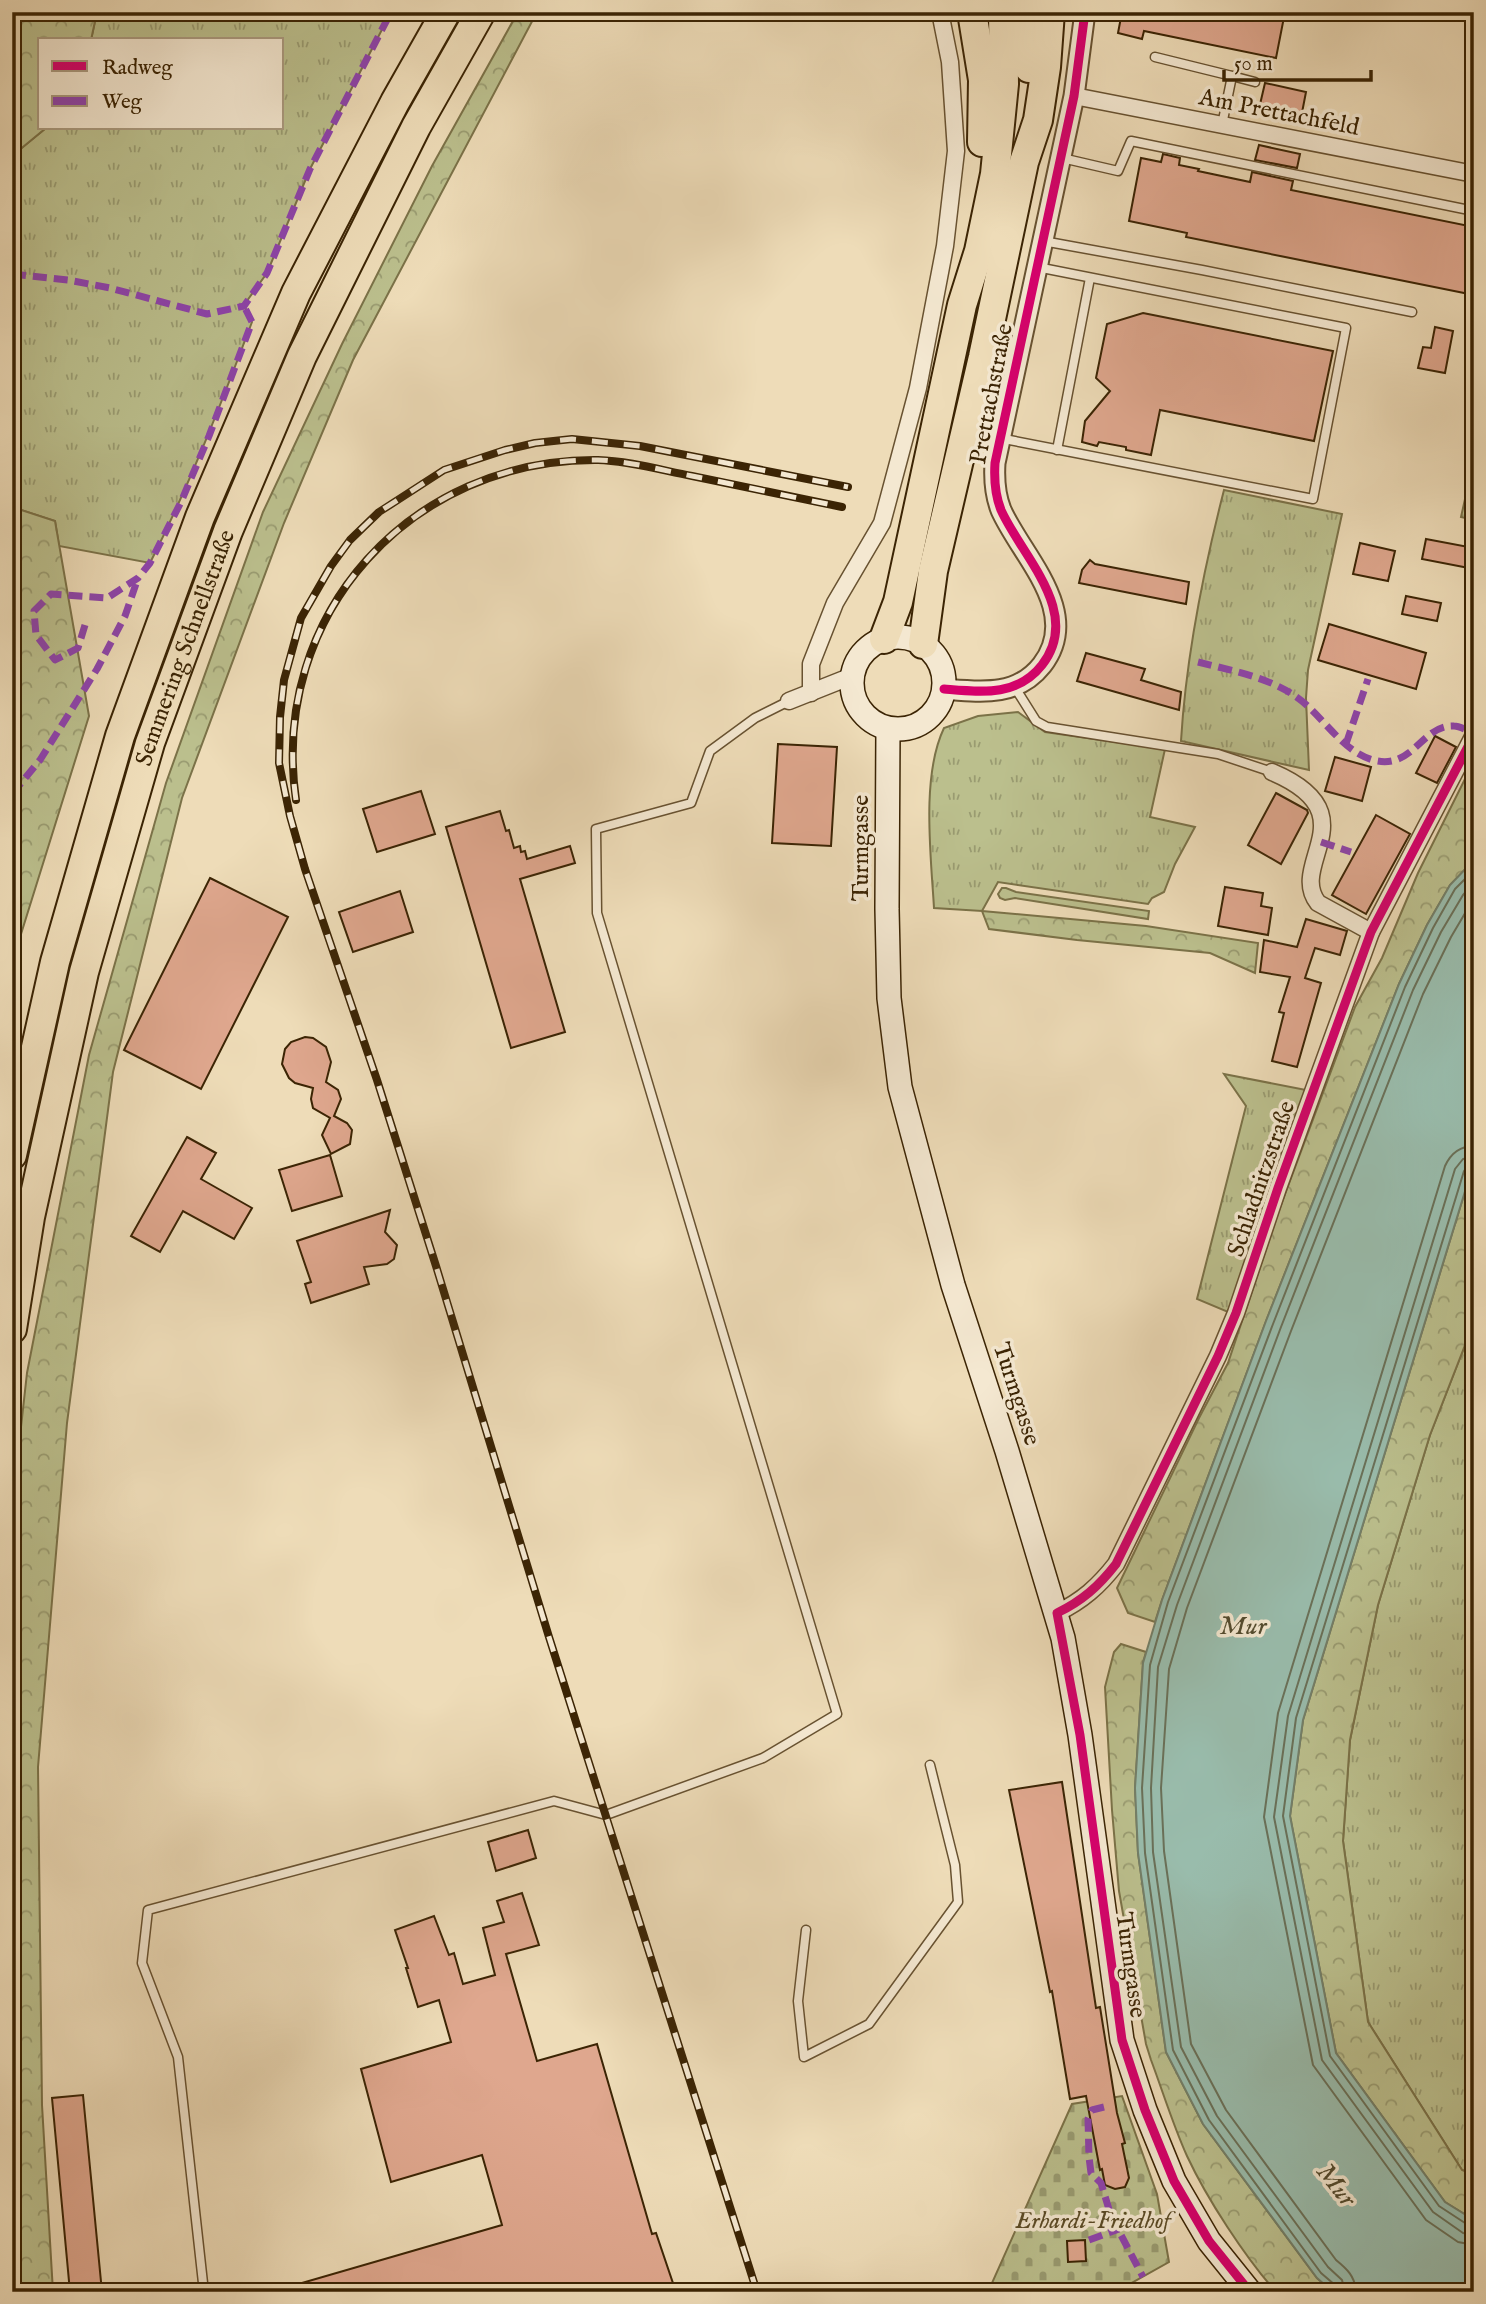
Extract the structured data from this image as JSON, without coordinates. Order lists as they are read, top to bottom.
{
  "streets": {
    "highway": ["Semmering Schnellstraße"],
    "main road": ["Turmgasse"],
    "street": ["Am Prettachfeld", "Prettachstraße", "Schladnitzstraße"]
  },
  "crossings": [
    ["Am Prettachfeld", "Prettachstraße"],
    ["Prettachstraße", "Turmgasse"],
    ["Turmgasse", "Schladnitzstraße"]
  ],
  "water": ["Mur"],
  "parks": ["Erhardi-Friedhof"],
  "legend": ["Radweg", "Weg"],
  "scale_bar": "50 m"
}
